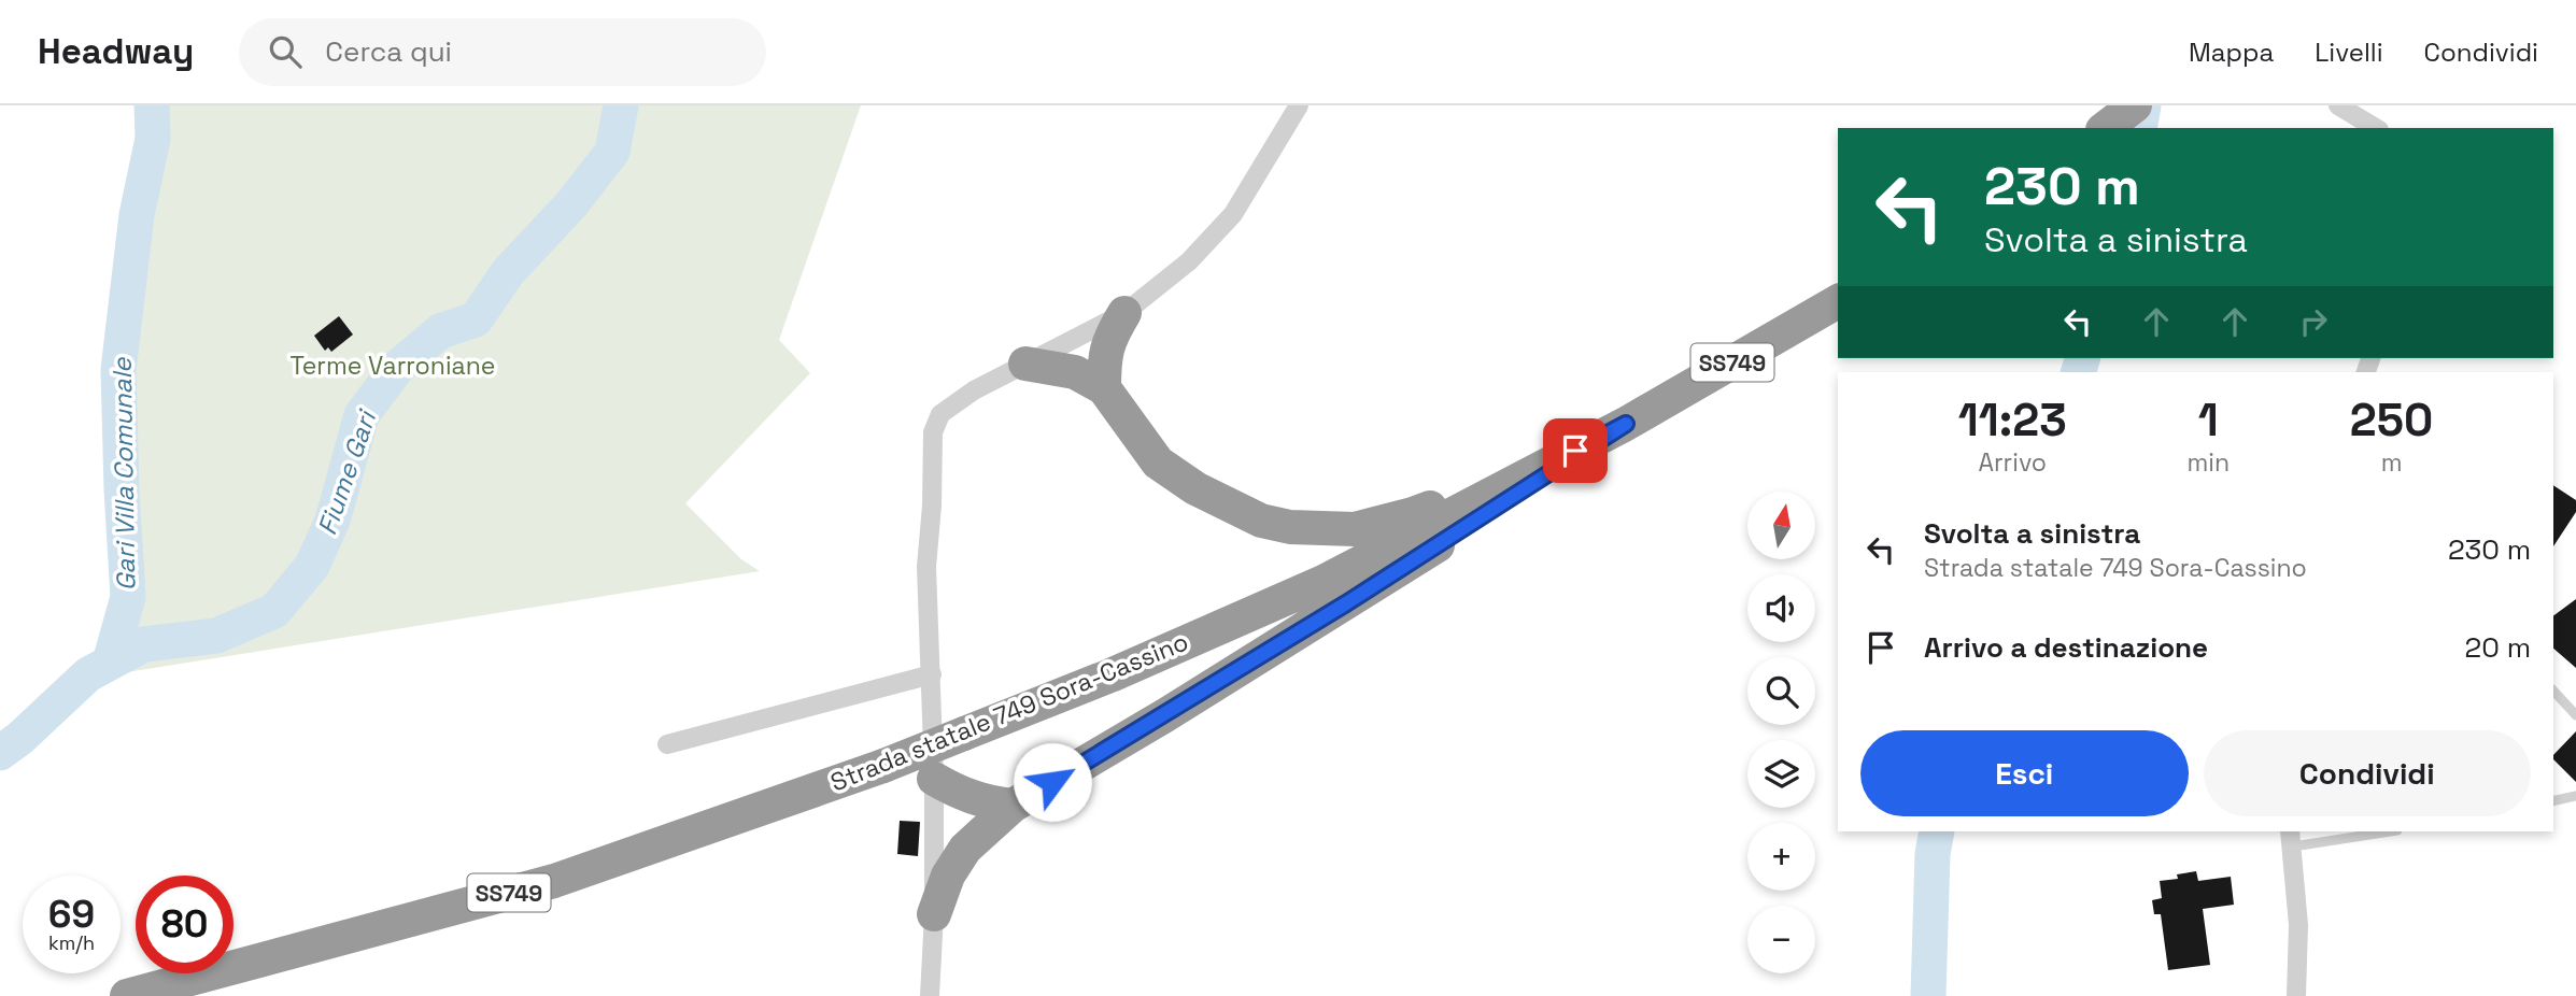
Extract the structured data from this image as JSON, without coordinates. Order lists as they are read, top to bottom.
{
  "streets": {
    "highway": ["SS749", "Strada statale 749 Sora-Cassino"]
  },
  "water": ["Fiume Gari", "Gari Villa Comunale"],
  "parks": ["Terme Varroniane"],
  "north": "top",
  "page": {
    "header": "Headway",
    "search": "Cerca qui",
    "nav": ["Mappa", "Livelli", "Condividi"],
    "turn": ["230 m", "Svolta a sinistra"],
    "eta": [
      "11:23",
      "Arrivo",
      "1",
      "min",
      "250",
      "m"
    ],
    "map_buttons": ["+", "−"],
    "list": [
      {
        "name": "Svolta a sinistra",
        "note": "Strada statale 749 Sora-Cassino",
        "value": "230 m"
      },
      {
        "name": "Arrivo a destinazione",
        "value": "20 m"
      }
    ],
    "buttons": ["Esci", "Condividi"],
    "speed": "69 km/h",
    "limit": "80"
  }
}
